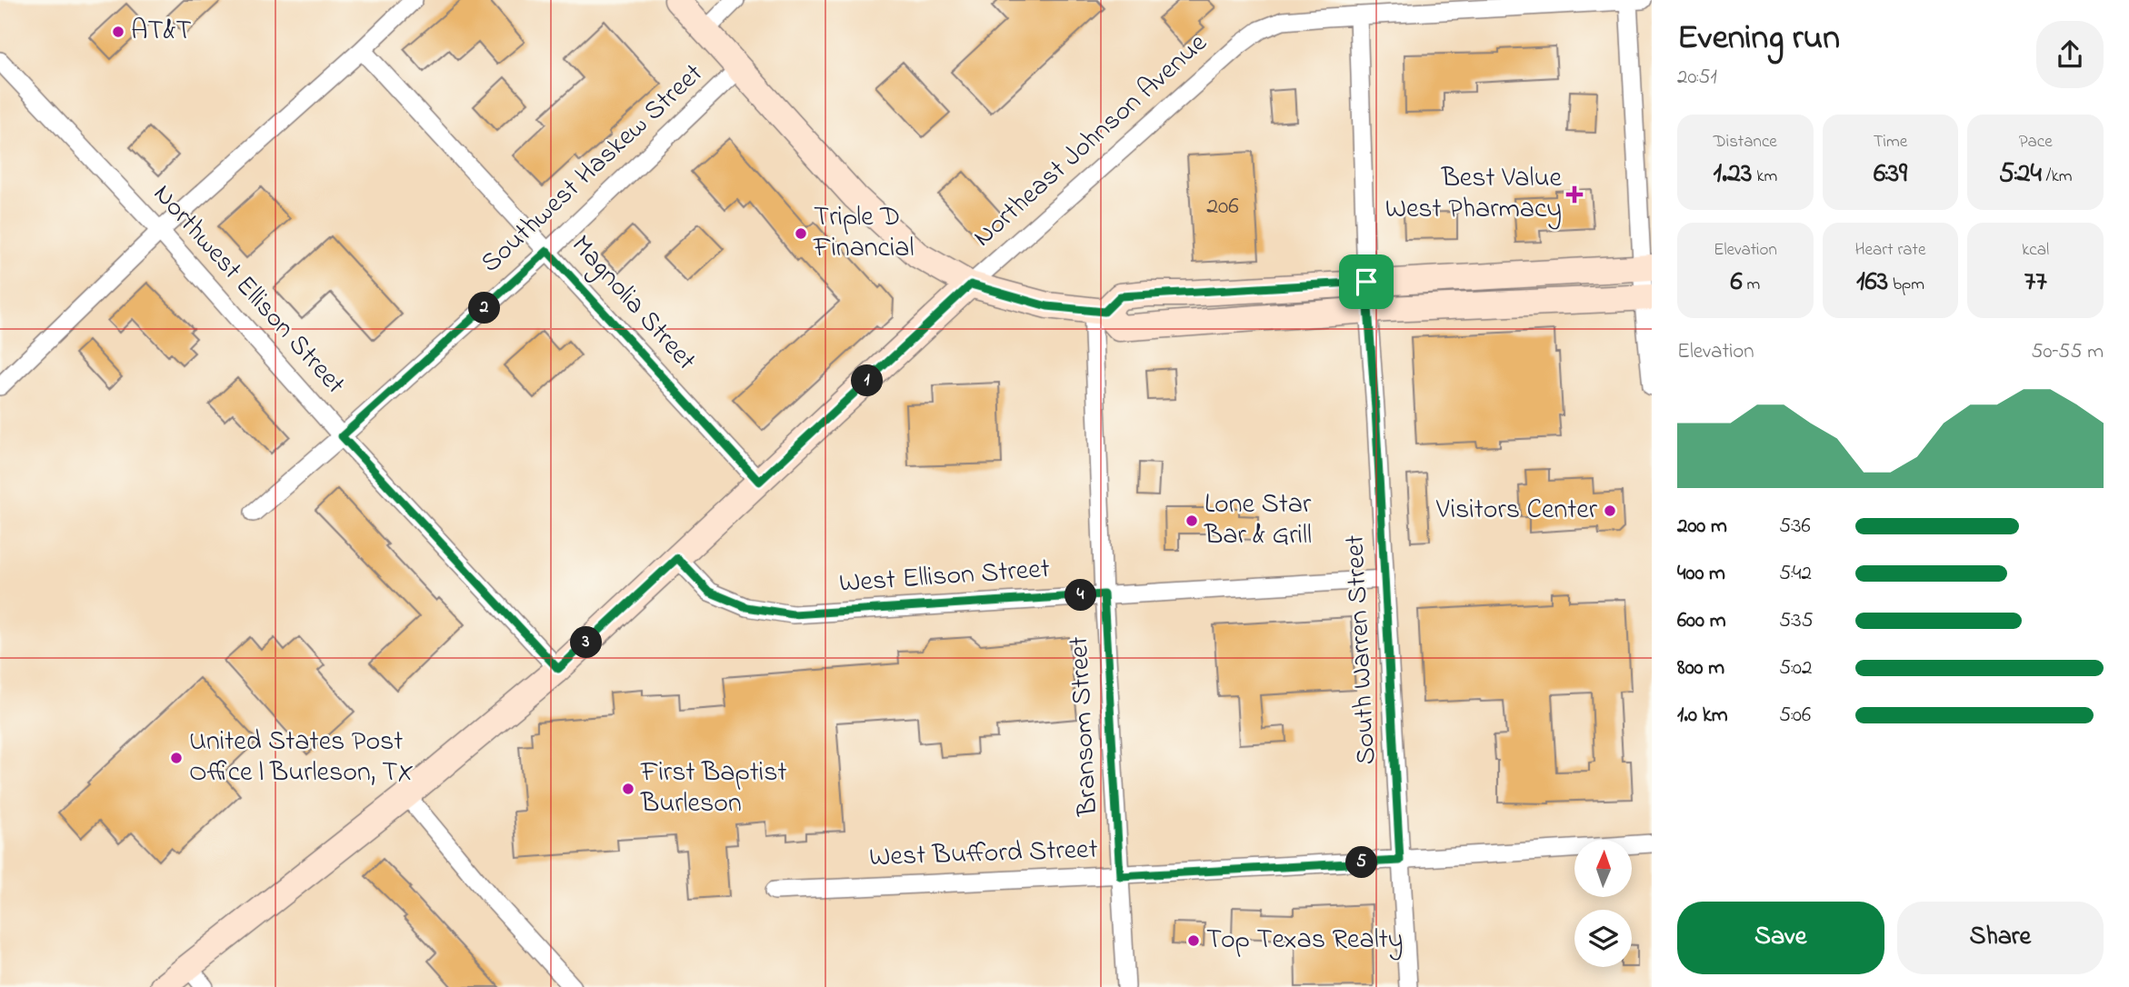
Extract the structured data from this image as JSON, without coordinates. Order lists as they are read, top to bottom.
{
  "streets": {
    "street": [
      "Northeast Johnson Avenue",
      "Southwest Haskew Street",
      "Northwest Ellison Street",
      "Magnolia Street",
      "West Ellison Street",
      "South Warren Street",
      "Bransom Street",
      "West Bufford Street"
    ]
  },
  "crossings": [
    ["Northeast Johnson Avenue", "South Warren Street"],
    ["Southwest Haskew Street", "Northwest Ellison Street"],
    ["Southwest Haskew Street", "Magnolia Street"],
    ["West Ellison Street", "South Warren Street"],
    ["West Ellison Street", "Bransom Street"],
    ["South Warren Street", "West Bufford Street"],
    ["Bransom Street", "West Bufford Street"]
  ],
  "places": {
    "other": [
      "AT&T",
      "Triple D Financial",
      "Visitors Center",
      "Lone Star Bar & Grill",
      "United States Post Office | Burleson, TX",
      "First Baptist Burleson",
      "Top Texas Realty"
    ],
    "health": ["Best Value West Pharmacy"]
  },
  "house_numbers": ["206"],
  "north": "top",
  "page": {
    "heading": ["Evening run", "20:51"],
    "stats": [
      ["Distance", "1.23 km"],
      ["Time", "6:39"],
      ["Pace", "5:24 /km"],
      ["Elevation", "6 m"],
      ["Heart rate", "163 bpm"],
      ["kcal", "77"]
    ],
    "pins": [
      "2",
      "1",
      "4",
      "3",
      "5"
    ],
    "chart": ["Elevation", "50–55 m"],
    "list": [
      {
        "name": "200 m",
        "note": "5:36"
      },
      {
        "name": "400 m",
        "note": "5:42"
      },
      {
        "name": "600 m",
        "note": "5:35"
      },
      {
        "name": "800 m",
        "note": "5:02"
      },
      {
        "name": "1.0 km",
        "note": "5:06"
      }
    ],
    "buttons": ["Save", "Share"]
  }
}
